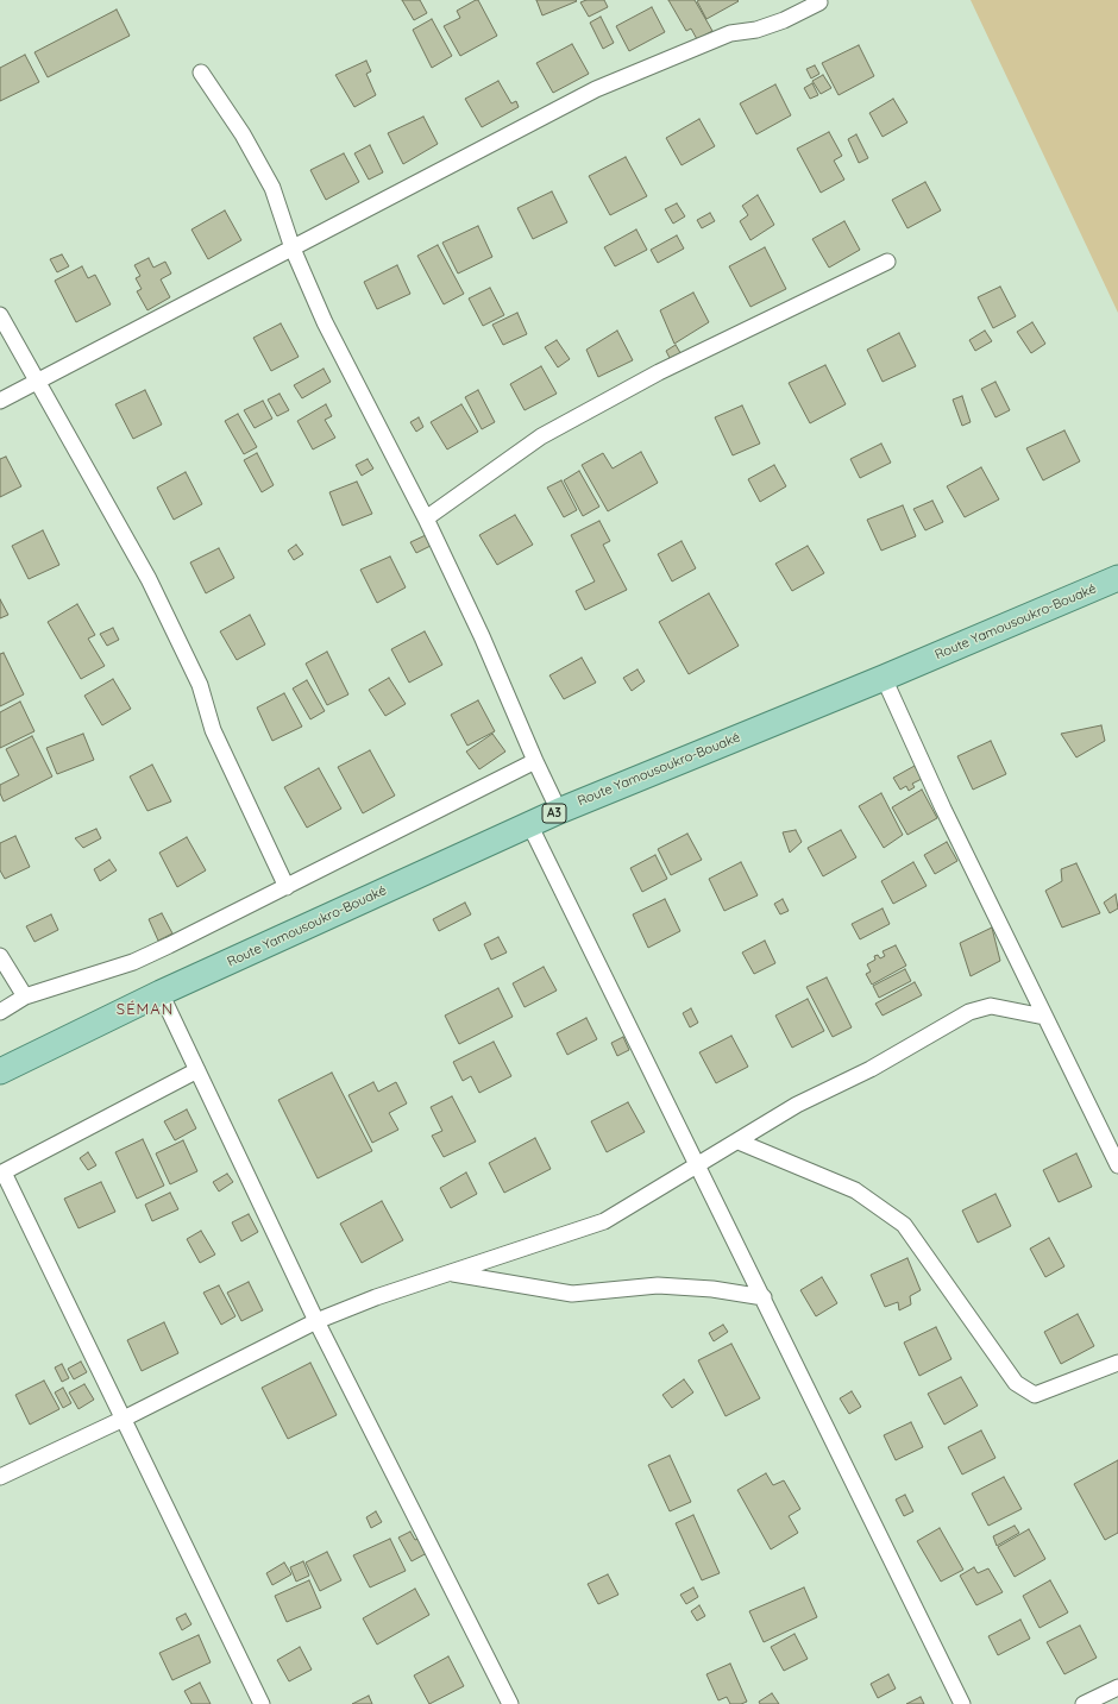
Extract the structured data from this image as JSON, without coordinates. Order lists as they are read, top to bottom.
{
  "streets": {
    "main road": ["Route Yamousoukro-Bouaké", "A3"]
  },
  "districts": ["SÉMAN"]
}
